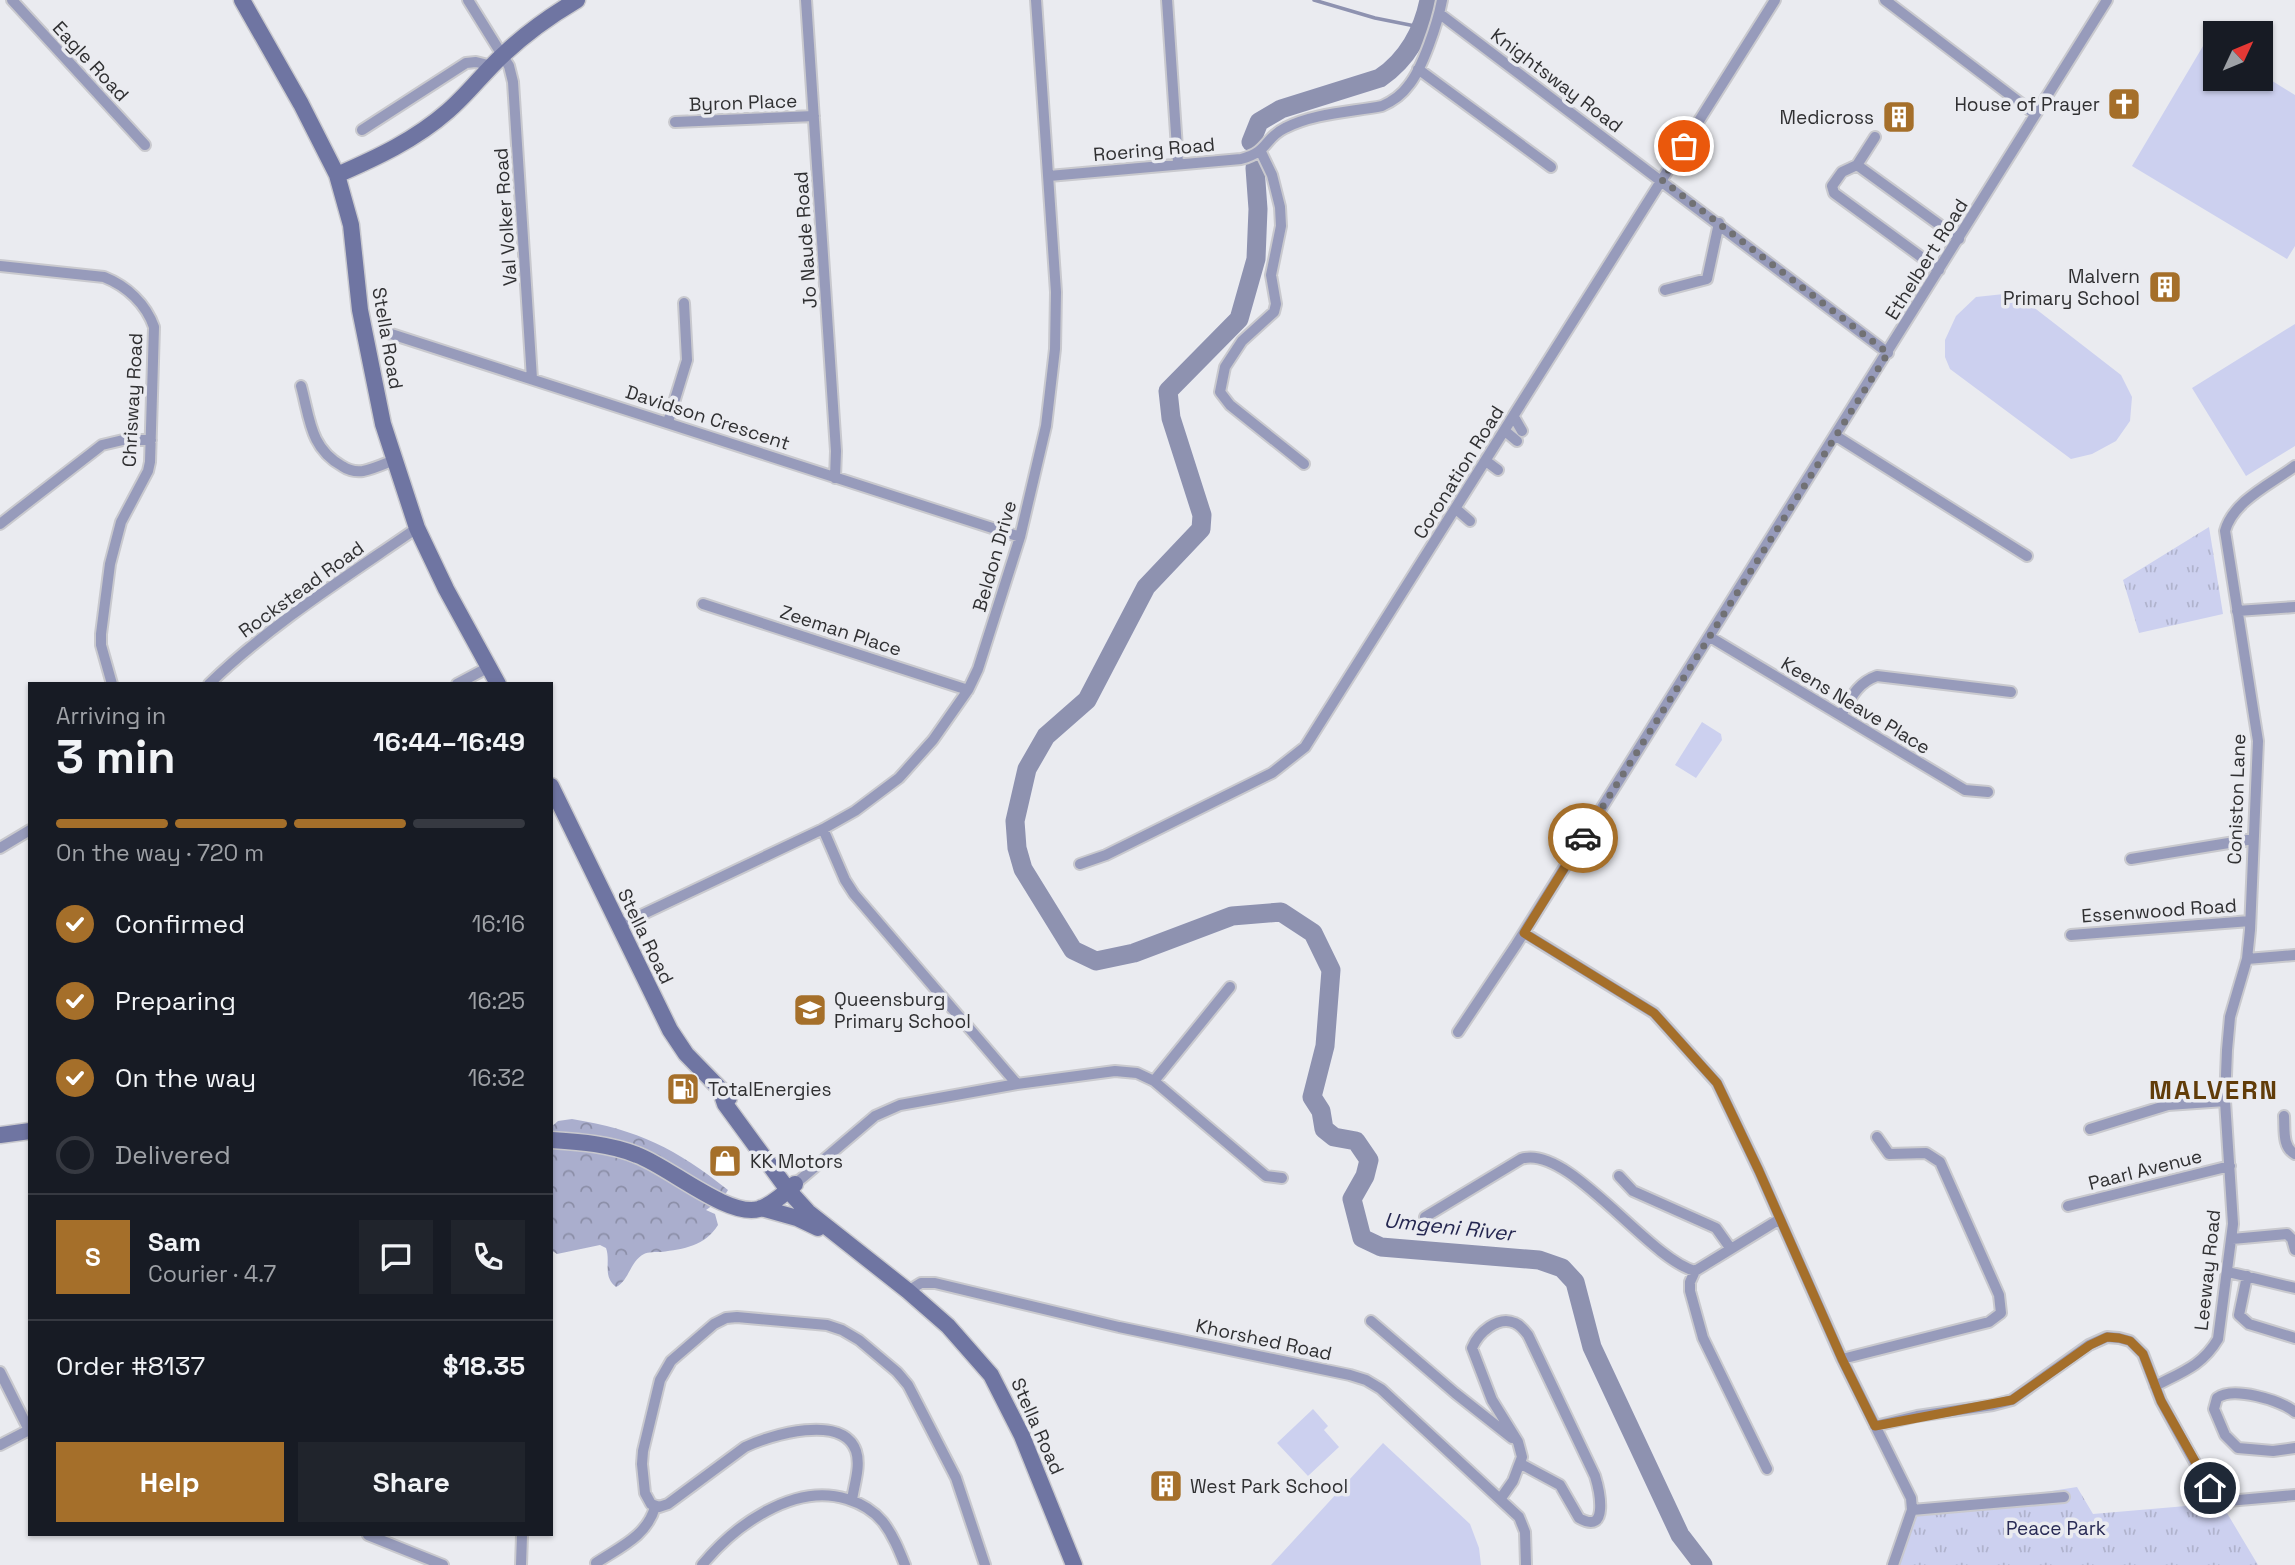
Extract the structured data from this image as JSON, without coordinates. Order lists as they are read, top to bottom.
{
  "streets": {
    "main road": ["Stella Road"],
    "street": [
      "Eagle Road",
      "Knightsway Road",
      "Byron Place",
      "Roering Road",
      "Val Volker Road",
      "Jo Naude Road",
      "Ethelbert Road",
      "Chrisway Road",
      "Davidson Crescent",
      "Coronation Road",
      "Beldon Drive",
      "Rockstead Road",
      "Zeeman Place",
      "Keens Neave Place",
      "Coniston Lane",
      "Essenwood Road",
      "Paarl Avenue",
      "Leeway Road",
      "Khorshed Road"
    ]
  },
  "crossings": [
    ["Knightsway Road", "Ethelbert Road"],
    ["Knightsway Road", "Coronation Road"],
    ["Byron Place", "Jo Naude Road"],
    ["Roering Road", "Beldon Drive"],
    ["Val Volker Road", "Davidson Crescent"],
    ["Jo Naude Road", "Davidson Crescent"],
    ["Ethelbert Road", "Keens Neave Place"],
    ["Stella Road", "Beldon Drive"],
    ["Stella Road", "Rockstead Road"],
    ["Stella Road", "Khorshed Road"],
    ["Davidson Crescent", "Beldon Drive"],
    ["Beldon Drive", "Zeeman Place"],
    ["Coniston Lane", "Essenwood Road"],
    ["Coniston Lane", "Leeway Road"],
    ["Paarl Avenue", "Leeway Road"]
  ],
  "districts": ["MALVERN"],
  "water": ["Umgeni River"],
  "parks": ["Peace Park"],
  "places": {
    "church": ["House of Prayer"],
    "building": ["Medicross", "Malvern Primary School", "West Park School"],
    "school or university": ["Queensburg Primary School"],
    "fuel station": ["TotalEnergies"],
    "shop": ["KK Motors"]
  },
  "north": "top right",
  "page": {
    "heading": ["3 min", "Arriving in", "16:44–16:49"],
    "panel": [
      "Sam",
      "Courier · 4.7",
      "Order #8137",
      "$18.35"
    ],
    "bar": "On the way · 720 m",
    "list": [
      ["Confirmed", "16:16"],
      ["Preparing", "16:25"],
      ["On the way", "16:32"],
      "Delivered"
    ],
    "round": "S",
    "buttons": ["Help", "Share"]
  }
}
